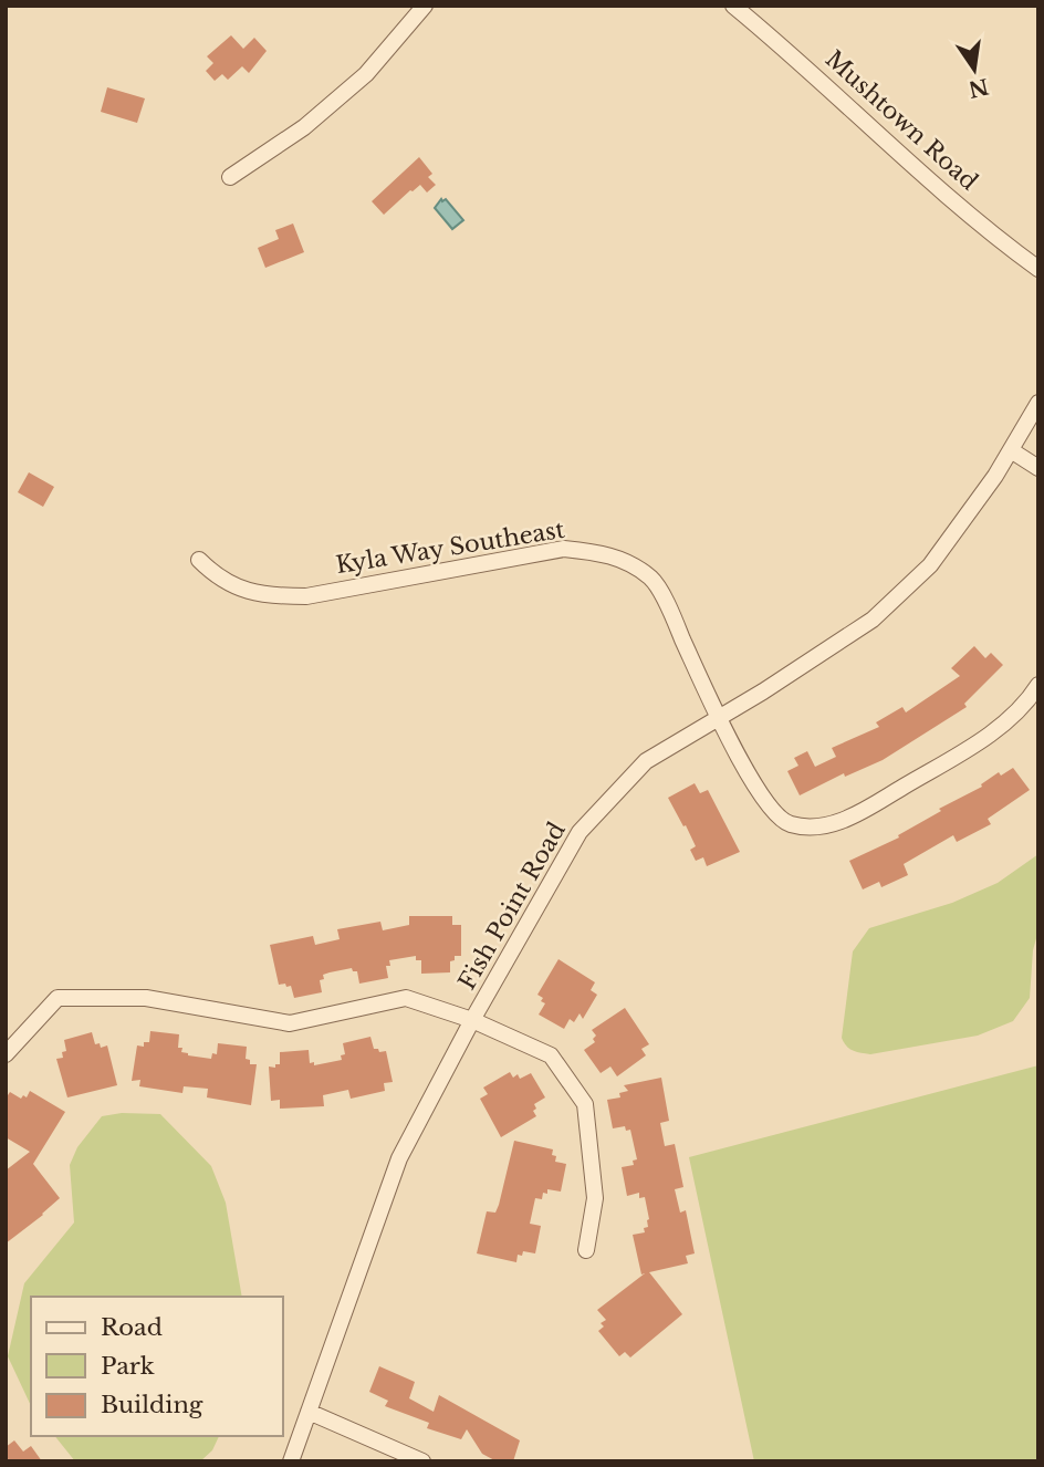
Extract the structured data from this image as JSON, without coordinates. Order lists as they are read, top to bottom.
{
  "streets": {
    "street": ["Mushtown Road", "Kyla Way Southeast", "Fish Point Road"]
  },
  "crossings": [
    ["Kyla Way Southeast", "Fish Point Road"]
  ],
  "legend": ["Road", "Park", "Building"],
  "north": "bottom"
}
